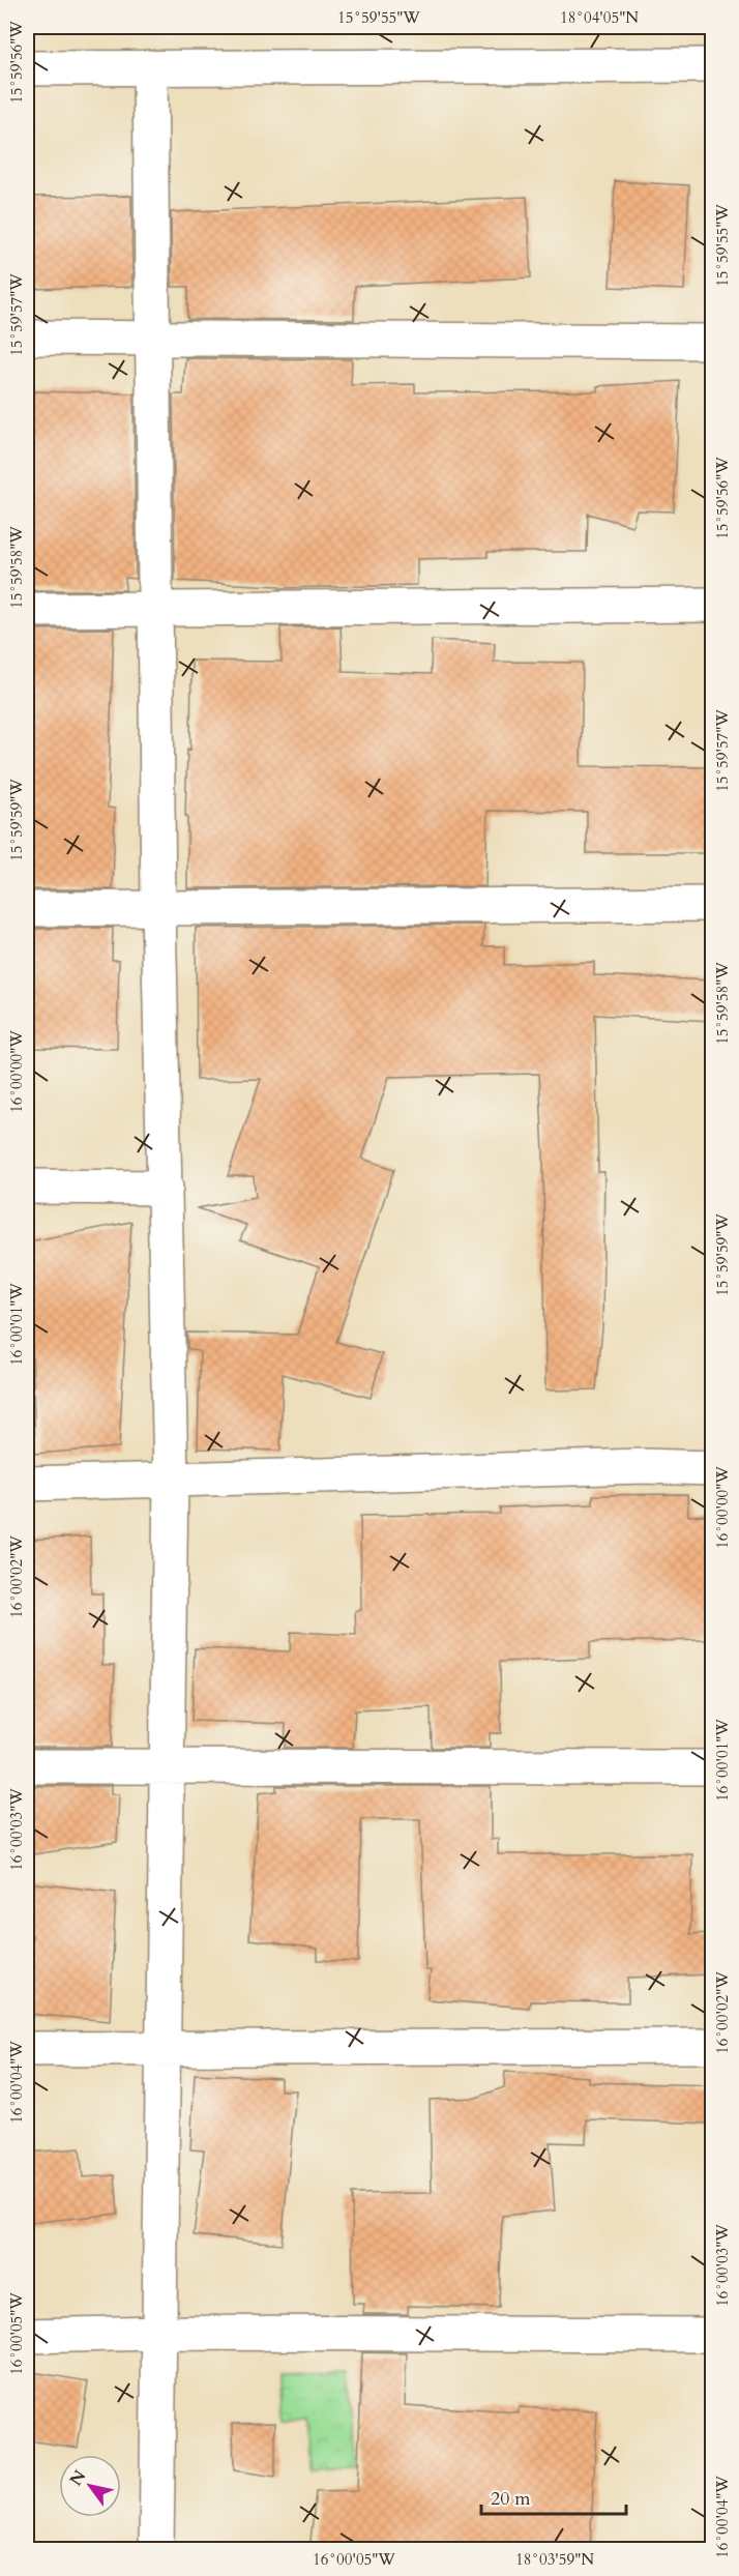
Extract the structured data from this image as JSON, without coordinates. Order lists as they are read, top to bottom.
{
  "scale_bar": "20 m",
  "north": "top left",
  "coordinates": [
    "15°59'55\"W",
    "18°04'05\"N",
    "15°59'56\"W",
    "15°59'57\"W",
    "15°59'58\"W",
    "15°59'59\"W",
    "16°00'00\"W",
    "16°00'01\"W",
    "16°00'02\"W",
    "16°00'03\"W",
    "16°00'04\"W",
    "16°00'05\"W",
    "18°03'59\"N"
  ]
}
